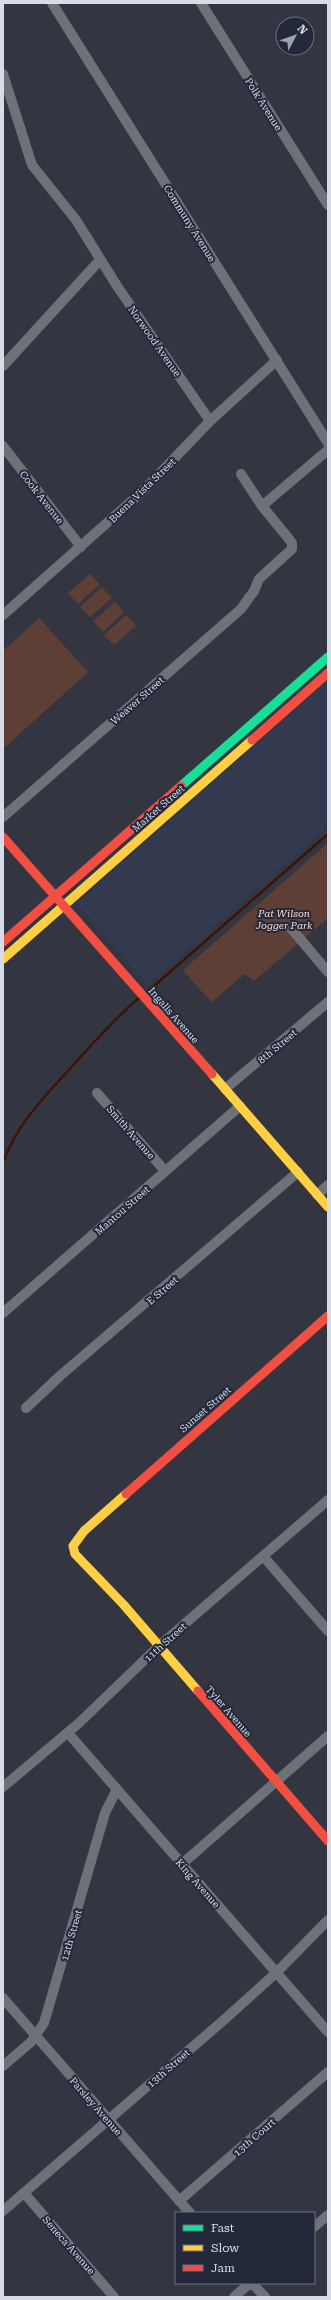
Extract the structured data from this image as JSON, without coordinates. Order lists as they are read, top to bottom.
{
  "streets": {
    "main road": [
      "Market Street",
      "Ingalls Avenue",
      "Sunset Street",
      "Tyler Avenue"
    ],
    "street": [
      "Polk Avenue",
      "Communy Avenue",
      "Norwood Avenue",
      "Buena Vista Street",
      "Cook Avenue",
      "Weaver Street",
      "8th Street",
      "Smith Avenue",
      "Mantou Street",
      "E Street",
      "11th Street",
      "King Avenue",
      "12th Street",
      "13th Street",
      "Parsley Avenue",
      "13th Court",
      "Seneca Avenue"
    ]
  },
  "crossings": [
    ["Communy Avenue", "Buena Vista Street"],
    ["Norwood Avenue", "Buena Vista Street"],
    ["Buena Vista Street", "Cook Avenue"],
    ["Market Street", "Ingalls Avenue"],
    ["Ingalls Avenue", "8th Street"],
    ["Ingalls Avenue", "Mantou Street"],
    ["Ingalls Avenue", "E Street"],
    ["Smith Avenue", "Mantou Street"],
    ["Sunset Street", "Tyler Avenue"],
    ["11th Street", "Tyler Avenue"],
    ["11th Street", "King Avenue"],
    ["King Avenue", "12th Street"],
    ["King Avenue", "13th Street"],
    ["12th Street", "Parsley Avenue"],
    ["13th Street", "Parsley Avenue"],
    ["13th Street", "Seneca Avenue"],
    ["Parsley Avenue", "13th Court"]
  ],
  "parks": ["Pat Wilson Jogger Park"],
  "legend": ["Fast", "Slow", "Jam"],
  "north": "top right"
}
